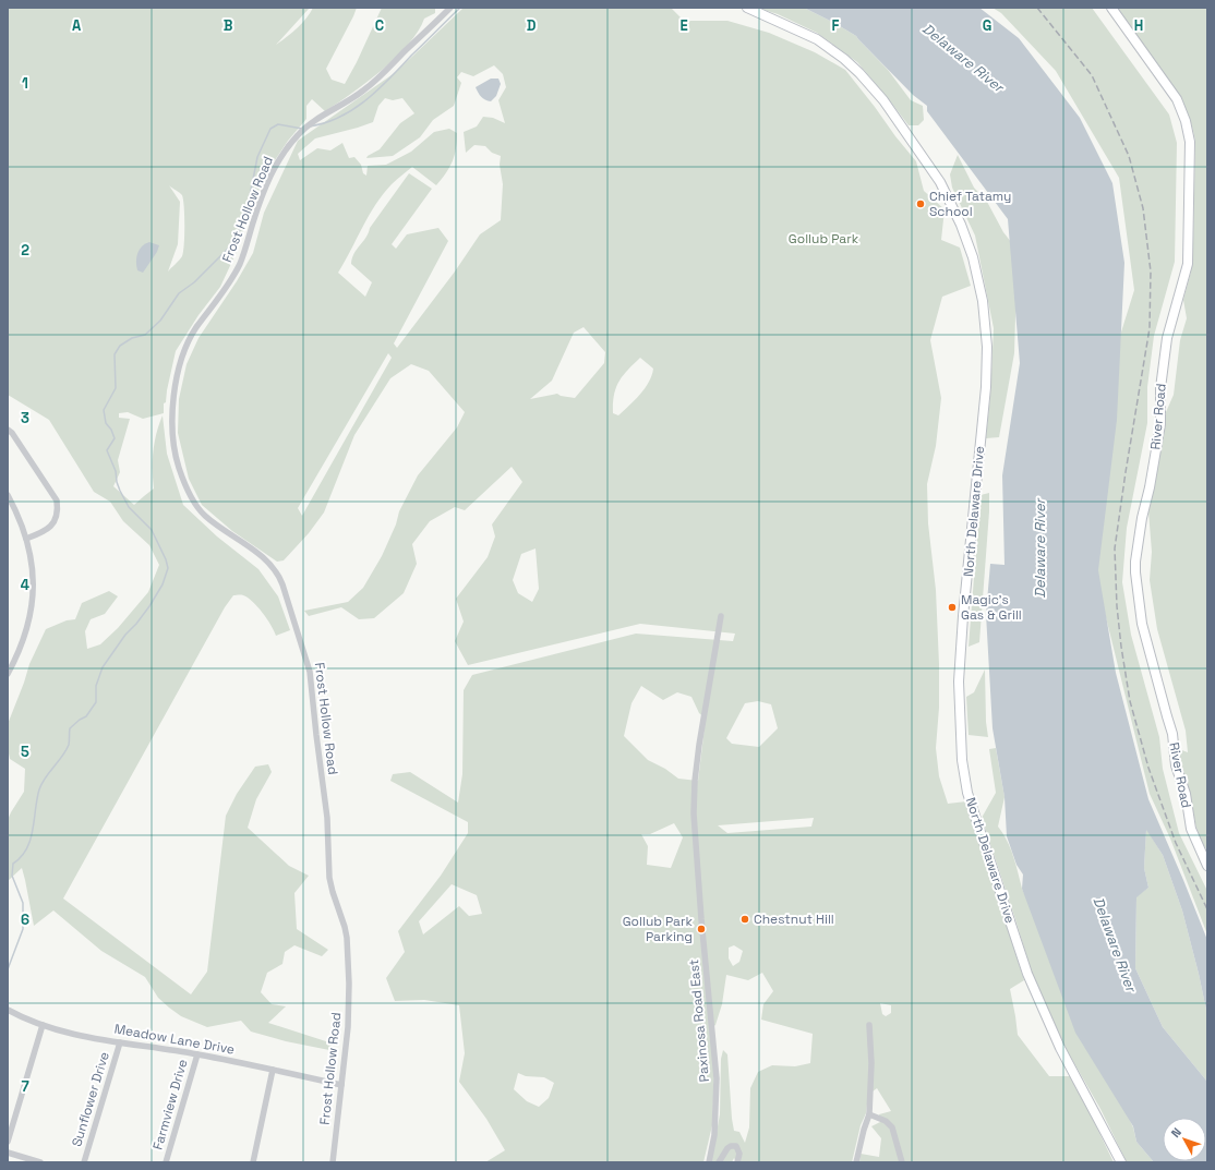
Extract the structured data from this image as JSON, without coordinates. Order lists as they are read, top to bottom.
{
  "streets": {
    "main road": ["River Road", "North Delaware Drive"],
    "street": [
      "Frost Hollow Road",
      "Paxinosa Road East",
      "Meadow Lane Drive",
      "Sunflower Drive",
      "Farmview Drive"
    ]
  },
  "crossings": [
    ["Frost Hollow Road", "Meadow Lane Drive"],
    ["Meadow Lane Drive", "Sunflower Drive"],
    ["Meadow Lane Drive", "Farmview Drive"]
  ],
  "water": ["Delaware River"],
  "parks": ["Gollub Park"],
  "places": [
    "Chief Tatamy School",
    "Magic's Gas & Grill",
    "Chestnut Hill",
    "Gollub Park Parking"
  ],
  "north": "top left",
  "grid": {
    "columns": [
      "A",
      "B",
      "C",
      "D",
      "E",
      "F",
      "G",
      "H"
    ],
    "rows": [
      "1",
      "2",
      "3",
      "4",
      "5",
      "6",
      "7"
    ]
  }
}
